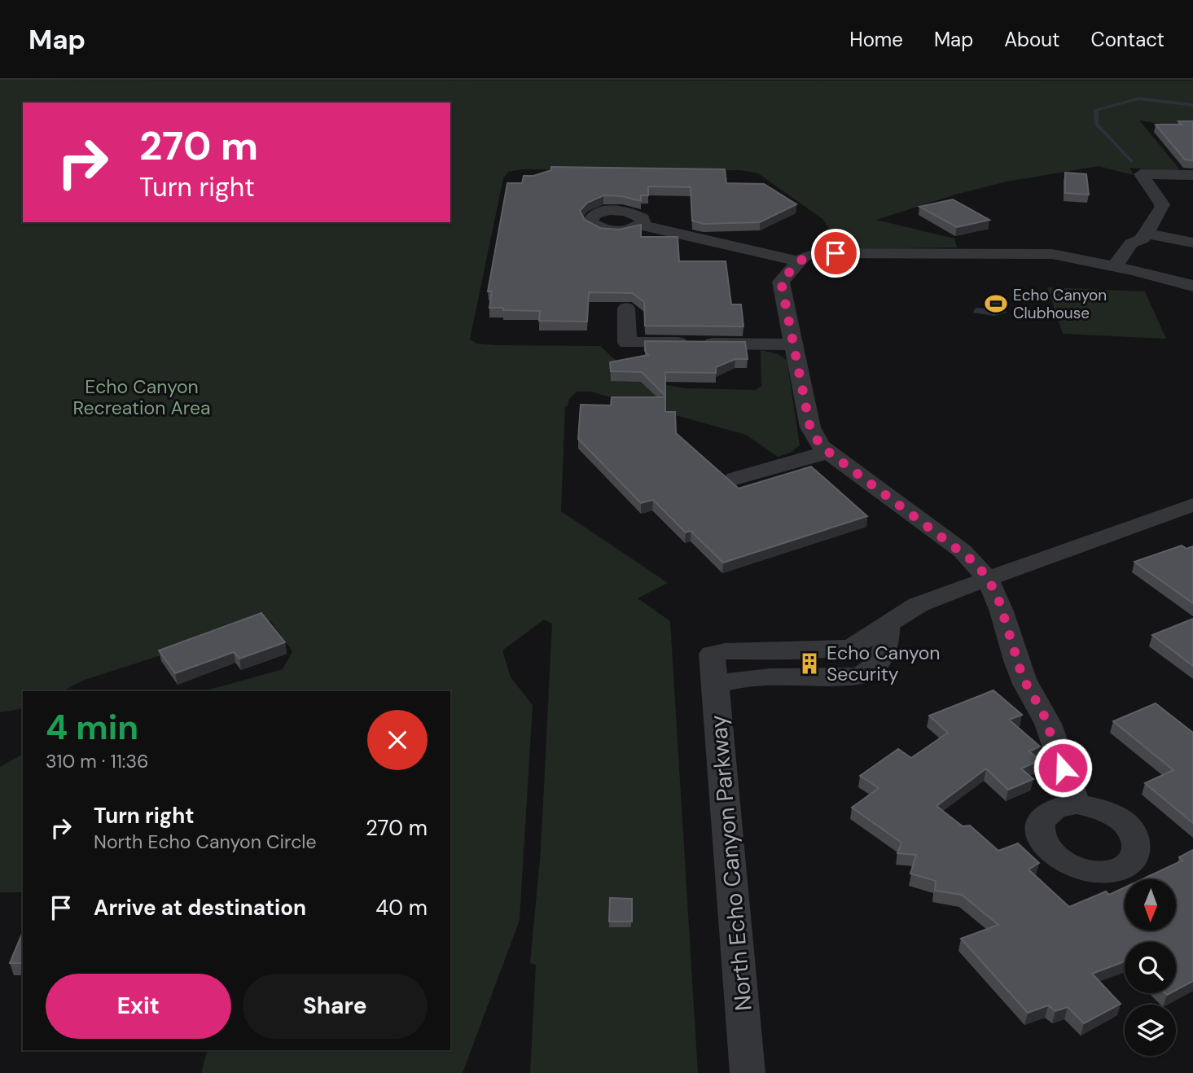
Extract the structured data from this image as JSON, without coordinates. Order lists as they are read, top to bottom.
{
  "streets": {
    "street": ["North Echo Canyon Parkway"]
  },
  "parks": ["Echo Canyon Recreation Area"],
  "places": {
    "sports": ["Echo Canyon Clubhouse"],
    "building": ["Echo Canyon Security"]
  },
  "north": "bottom",
  "page": {
    "header": "Map",
    "nav": [
      "Home",
      "Map",
      "About",
      "Contact"
    ],
    "turn": ["270 m", "Turn right"],
    "heading": ["4 min", "310 m · 11:36"],
    "list": [
      {
        "name": "Turn right",
        "note": "North Echo Canyon Circle",
        "value": "270 m"
      },
      {
        "name": "Arrive at destination",
        "value": "40 m"
      }
    ],
    "buttons": ["Exit", "Share"]
  }
}
